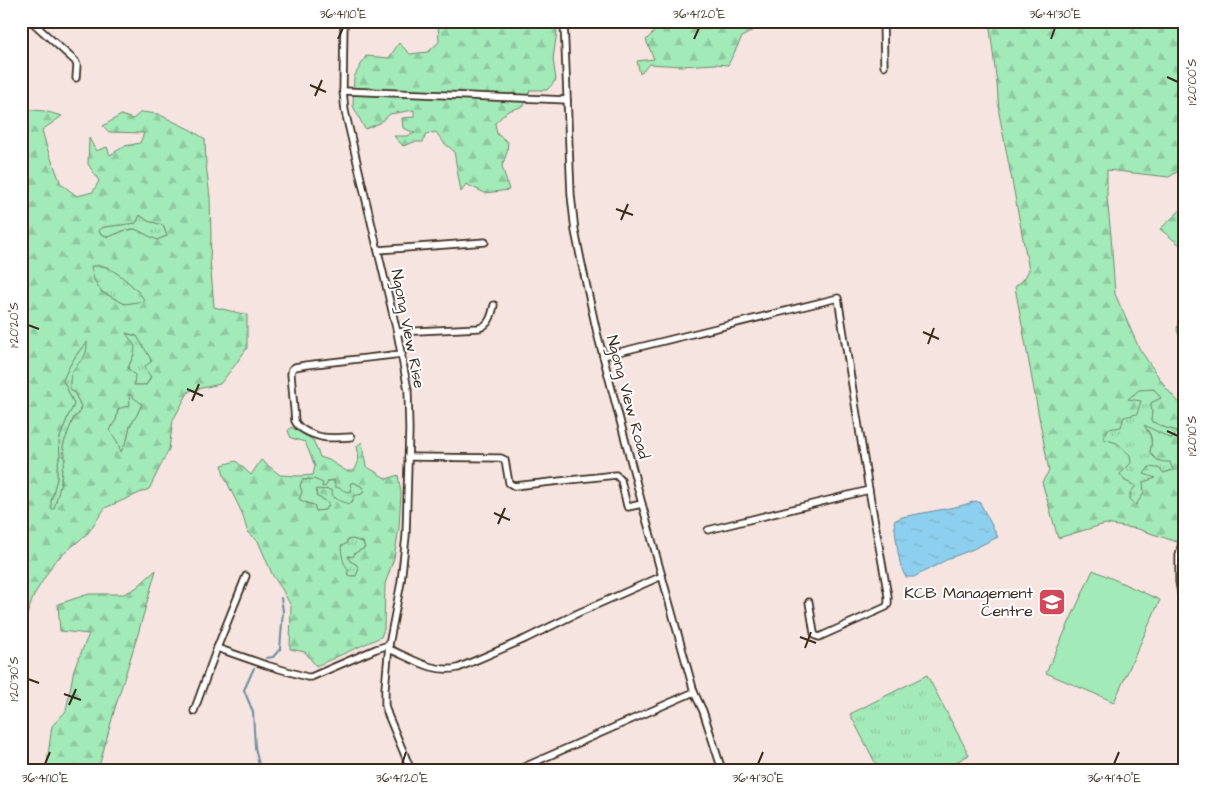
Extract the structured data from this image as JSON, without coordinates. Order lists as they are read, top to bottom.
{
  "streets": {
    "street": ["Ngong View Rise", "Ngong View Road"]
  },
  "places": {
    "school or university": ["KCB Management Centre"]
  },
  "coordinates": [
    "36°41'10\"E",
    "36°41'20\"E",
    "36°41'30\"E",
    "1°20'00\"S",
    "1°20'20\"S",
    "1°20'10\"S",
    "1°20'30\"S",
    "36°41'40\"E"
  ]
}
